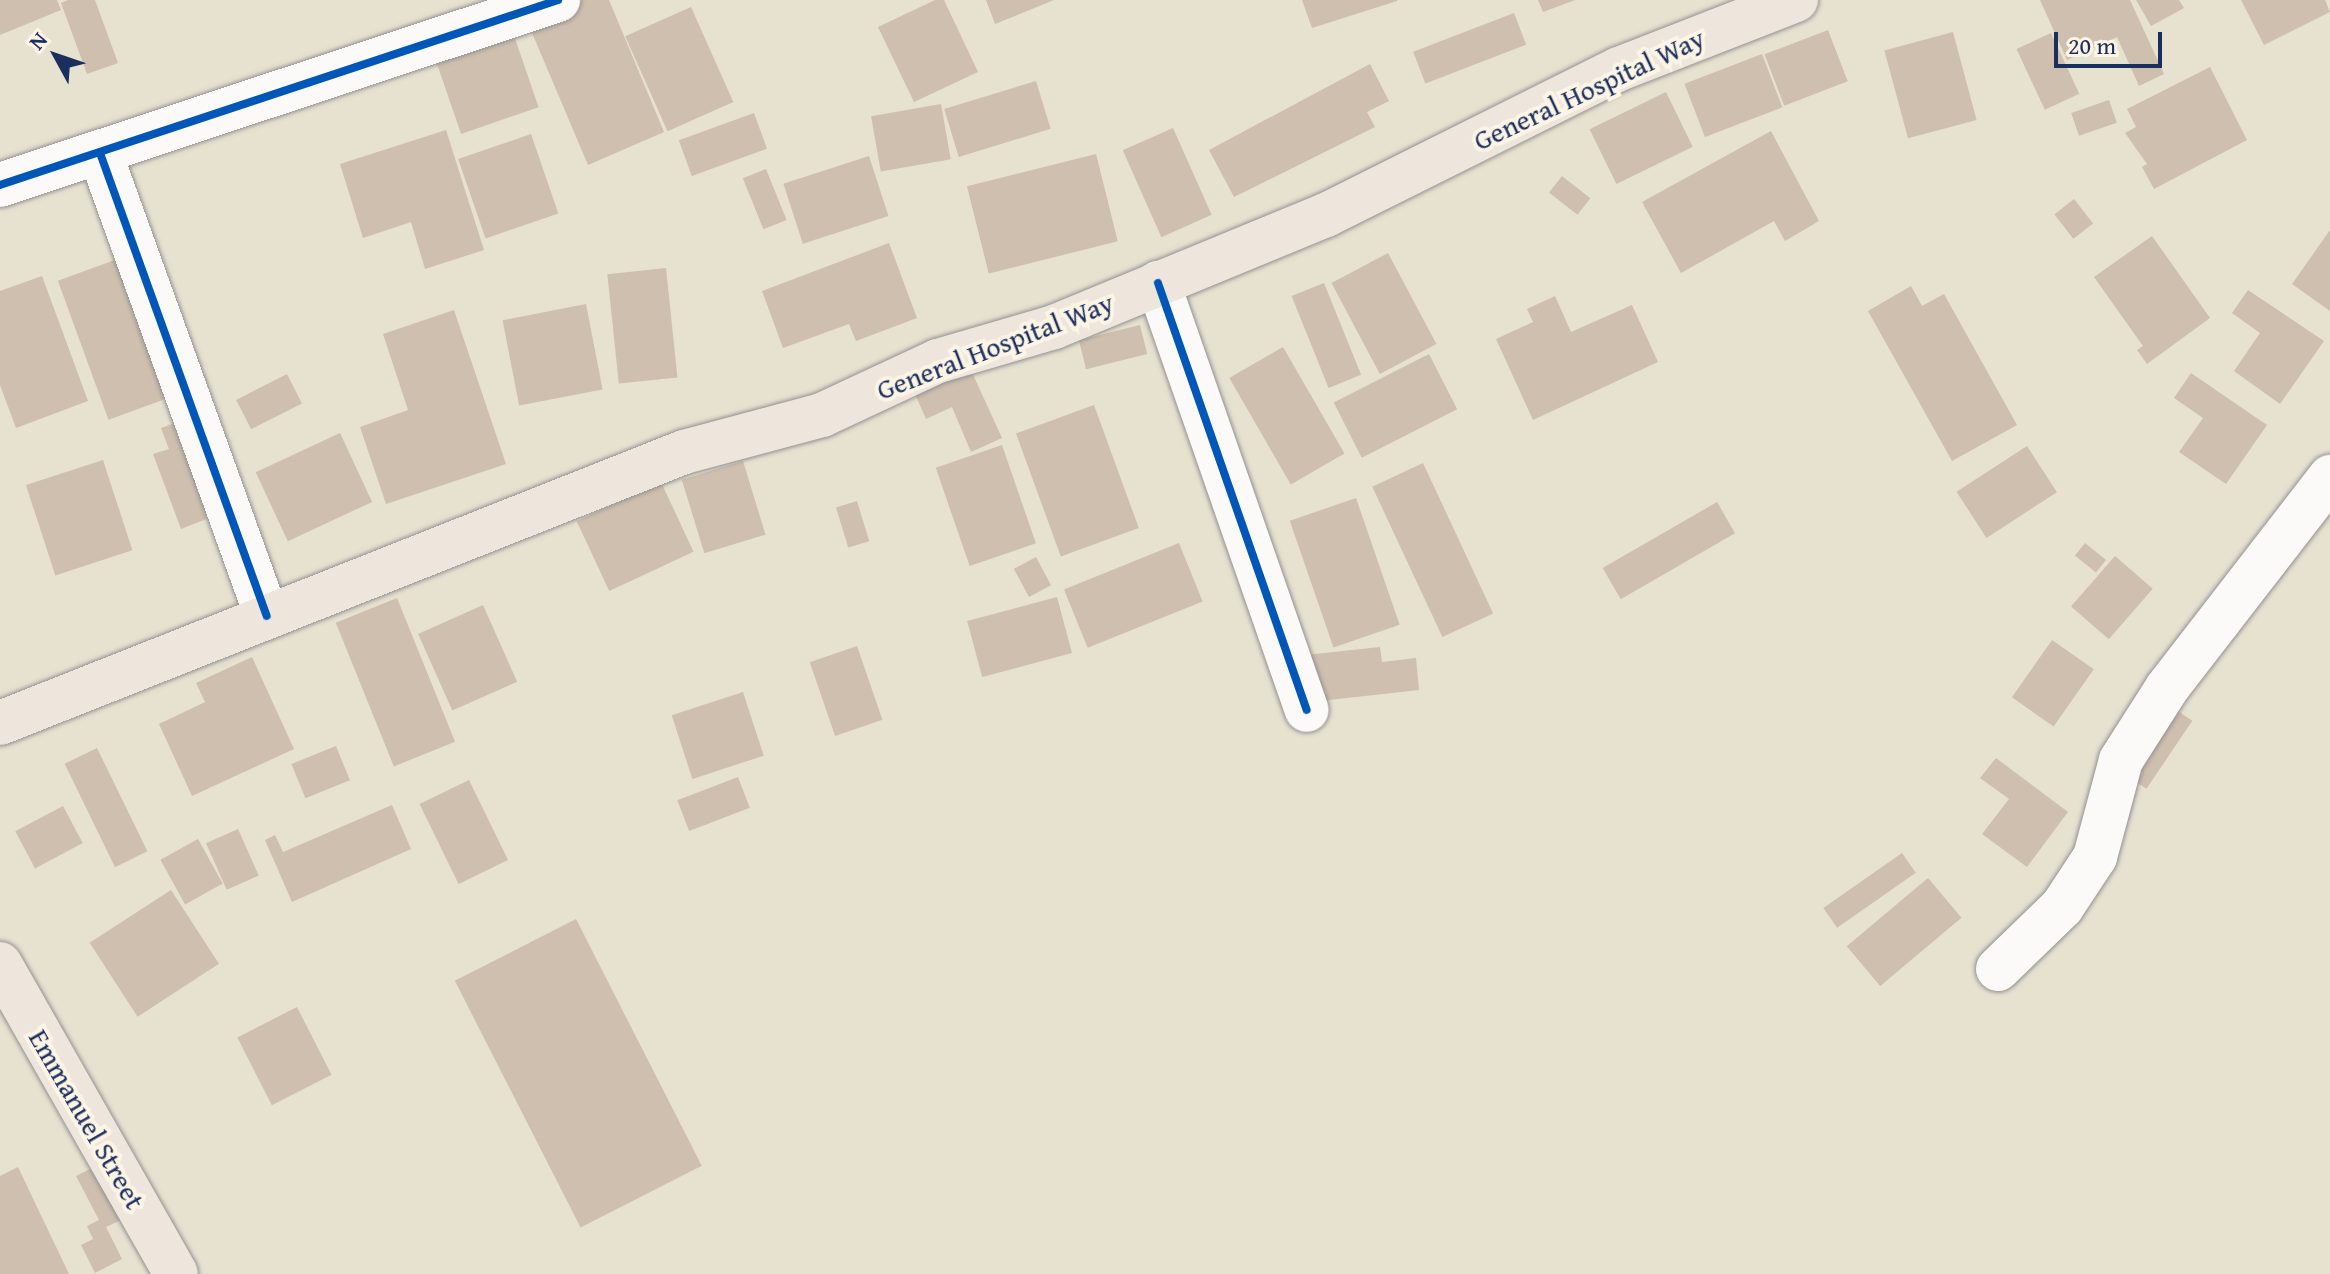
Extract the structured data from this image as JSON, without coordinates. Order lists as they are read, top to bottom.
{
  "streets": {
    "main road": ["General Hospital Way", "Emmanuel Street"]
  },
  "scale_bar": "20 m",
  "north": "top left"
}
